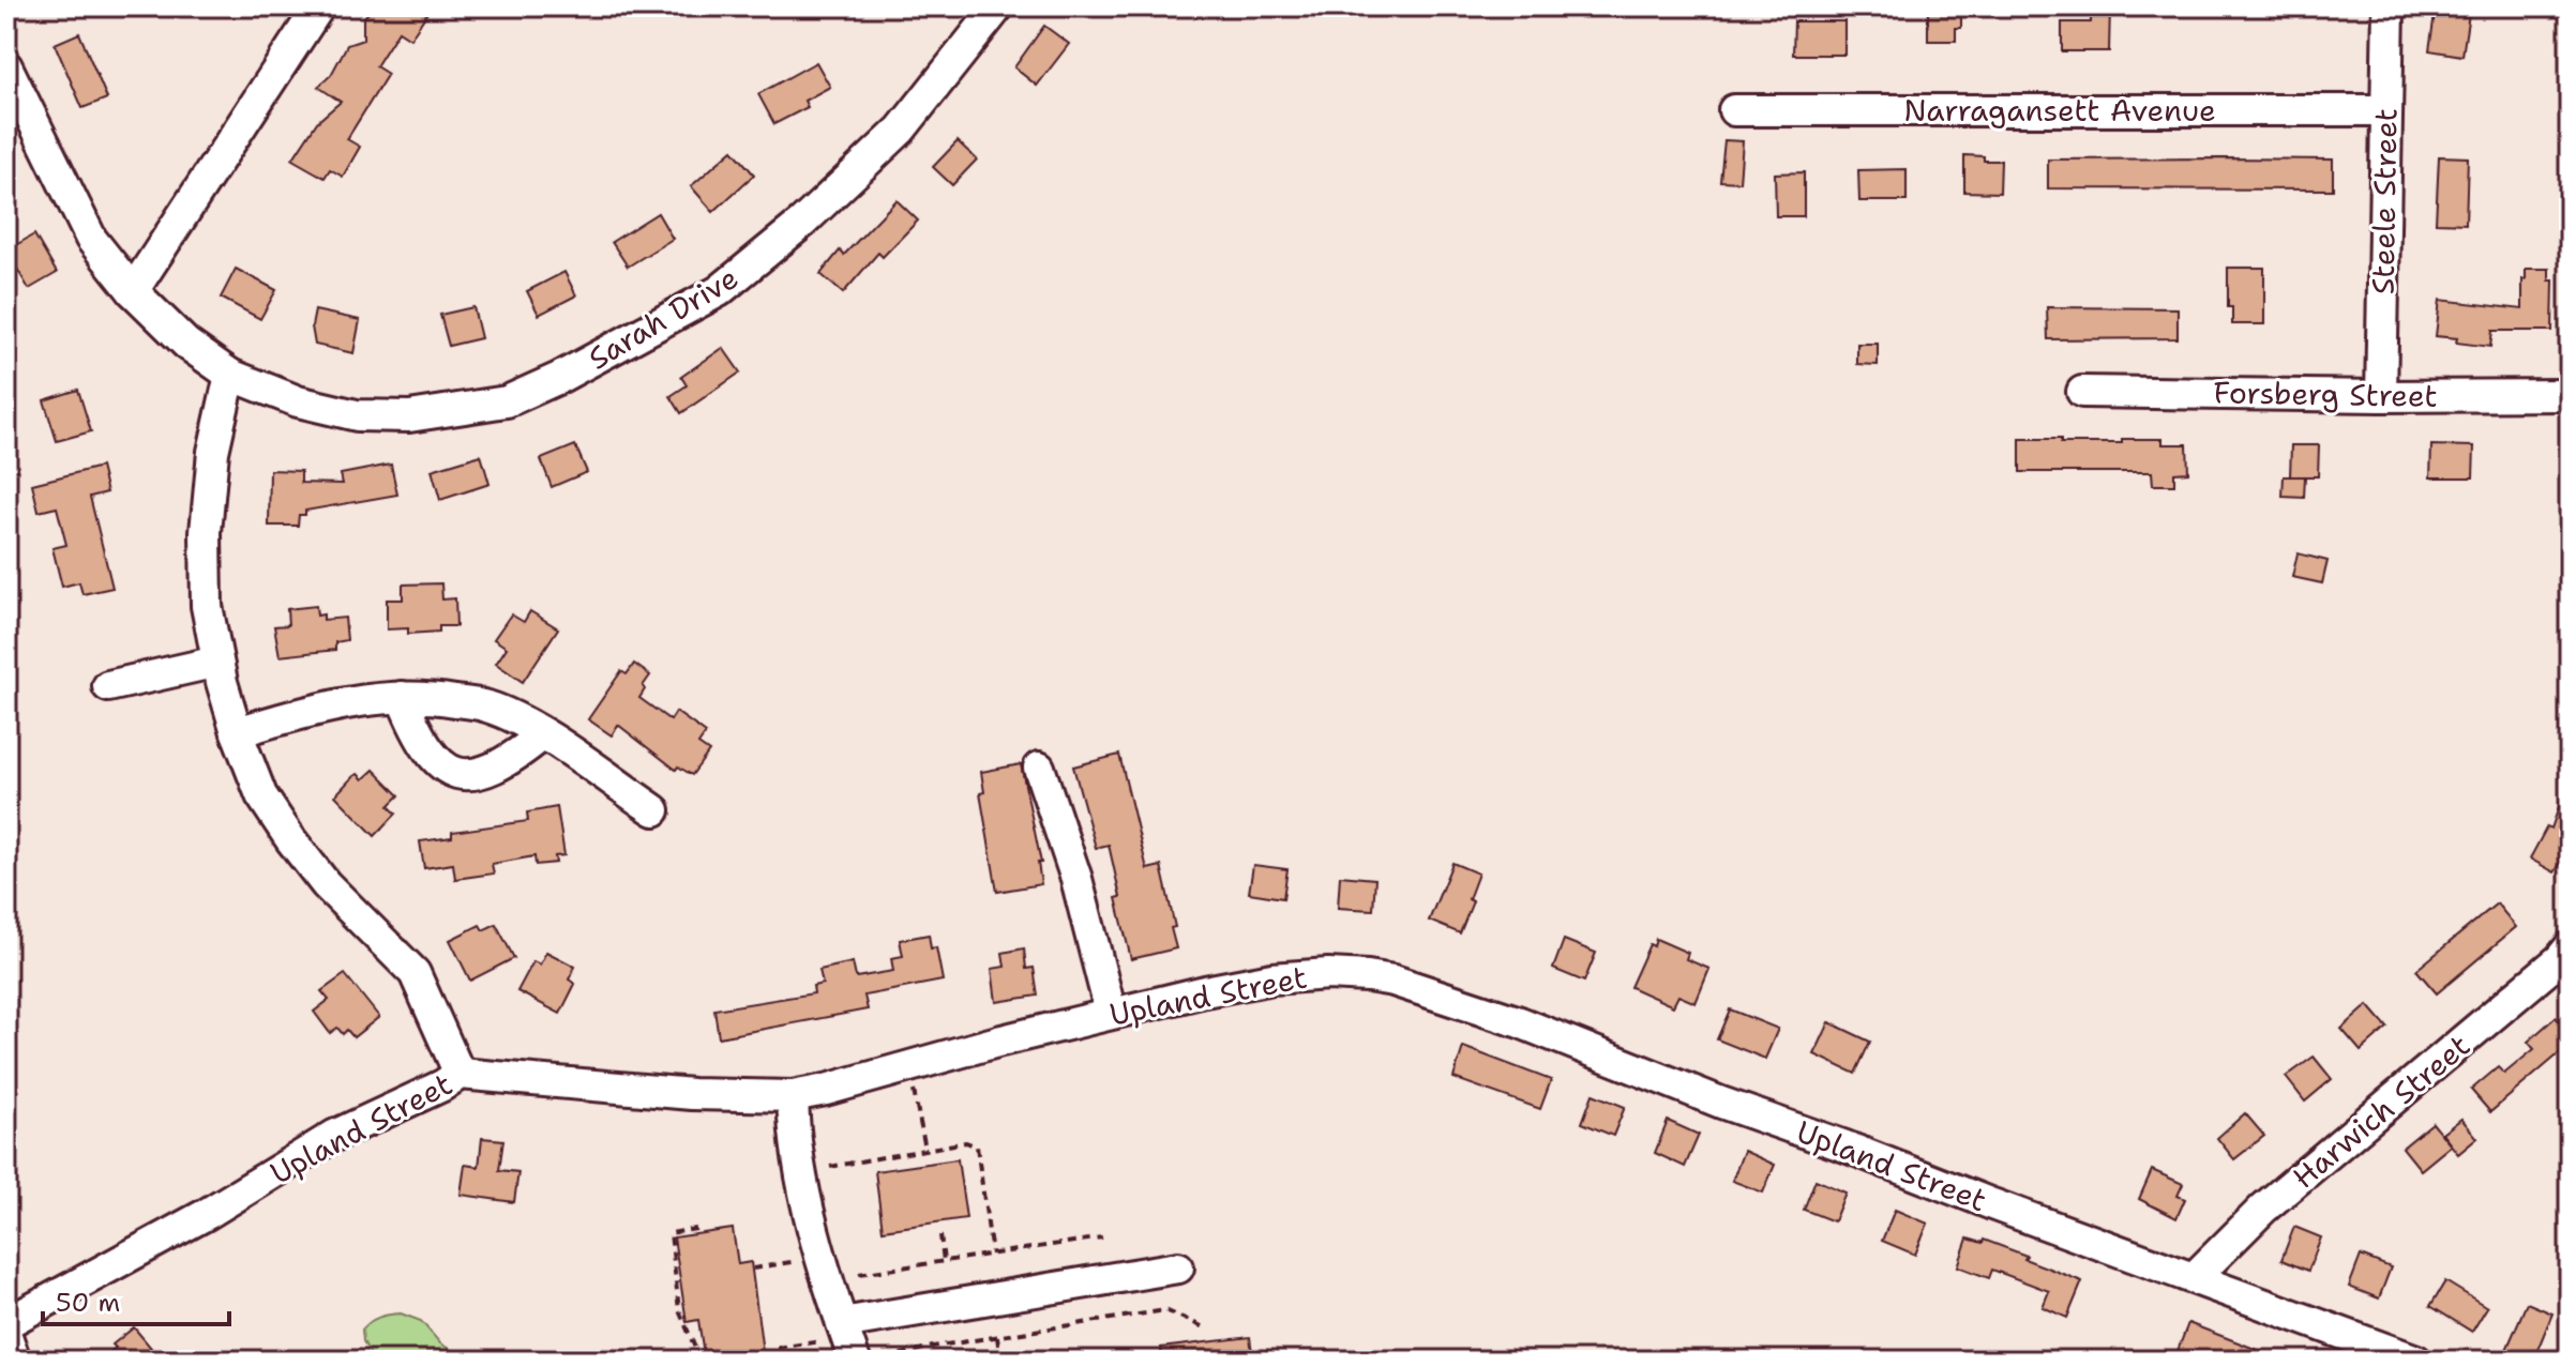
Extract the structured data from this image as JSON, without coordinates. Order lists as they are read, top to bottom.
{
  "streets": {
    "street": [
      "Narragansett Avenue",
      "Steele Street",
      "Sarah Drive",
      "Forsberg Street",
      "Upland Street",
      "Harwich Street"
    ]
  },
  "crossings": [
    ["Narragansett Avenue", "Steele Street"],
    ["Steele Street", "Forsberg Street"],
    ["Upland Street", "Harwich Street"]
  ],
  "scale_bar": "50 m"
}
